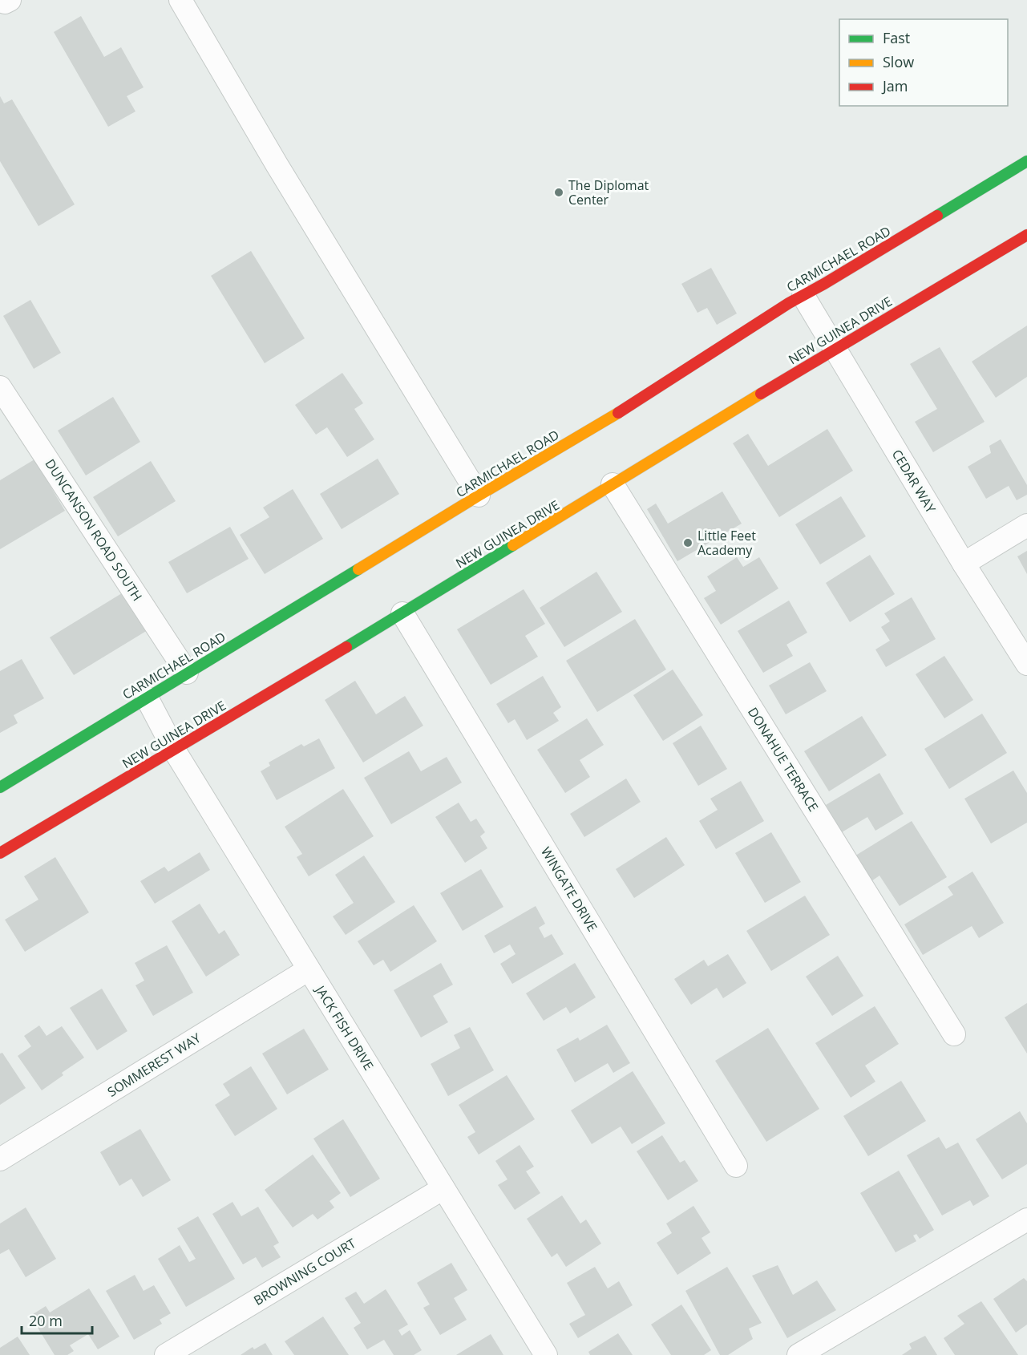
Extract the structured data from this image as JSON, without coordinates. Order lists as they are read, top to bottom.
{
  "streets": {
    "main road": ["CARMICHAEL ROAD", "NEW GUINEA DRIVE"],
    "street": [
      "CEDAR WAY",
      "DUNCANSON ROAD SOUTH",
      "DONAHUE TERRACE",
      "WINGATE DRIVE",
      "JACK FISH DRIVE",
      "SOMMEREST WAY",
      "BROWNING COURT"
    ]
  },
  "crossings": [
    ["CARMICHAEL ROAD", "CEDAR WAY"],
    ["CARMICHAEL ROAD", "DUNCANSON ROAD SOUTH"],
    ["CARMICHAEL ROAD", "JACK FISH DRIVE"],
    ["NEW GUINEA DRIVE", "CEDAR WAY"],
    ["NEW GUINEA DRIVE", "DONAHUE TERRACE"],
    ["NEW GUINEA DRIVE", "WINGATE DRIVE"],
    ["NEW GUINEA DRIVE", "JACK FISH DRIVE"],
    ["JACK FISH DRIVE", "SOMMEREST WAY"],
    ["JACK FISH DRIVE", "BROWNING COURT"]
  ],
  "places": ["The Diplomat Center", "Little Feet Academy"],
  "legend": ["Fast", "Slow", "Jam"],
  "scale_bar": "20 m"
}
